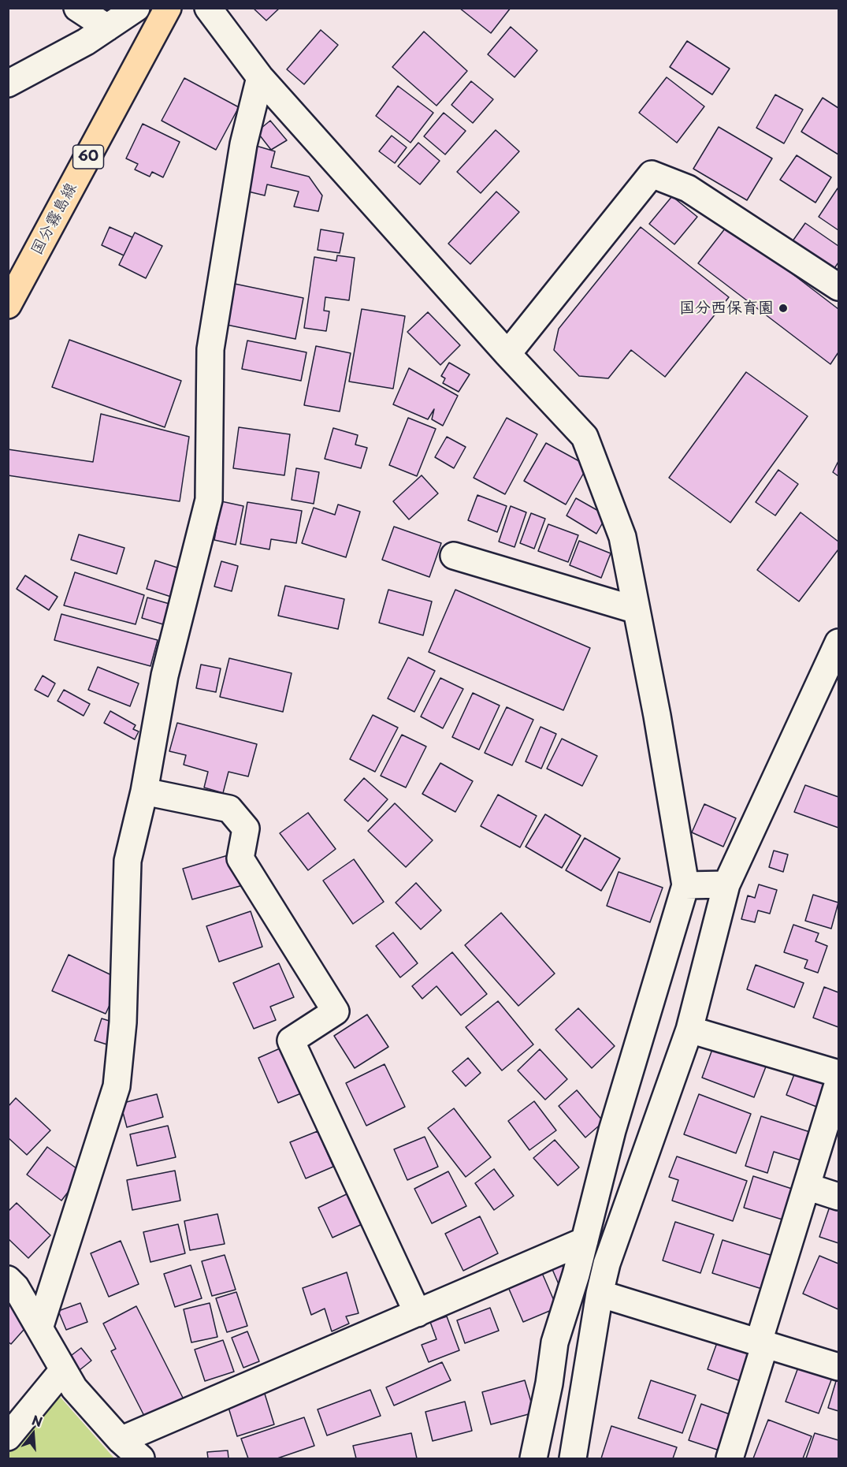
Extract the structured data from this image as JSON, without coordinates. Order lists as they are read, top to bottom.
{
  "streets": {
    "main road": ["60", "国分霧島線"]
  },
  "places": ["国分西保育園"],
  "north": "top"
}
